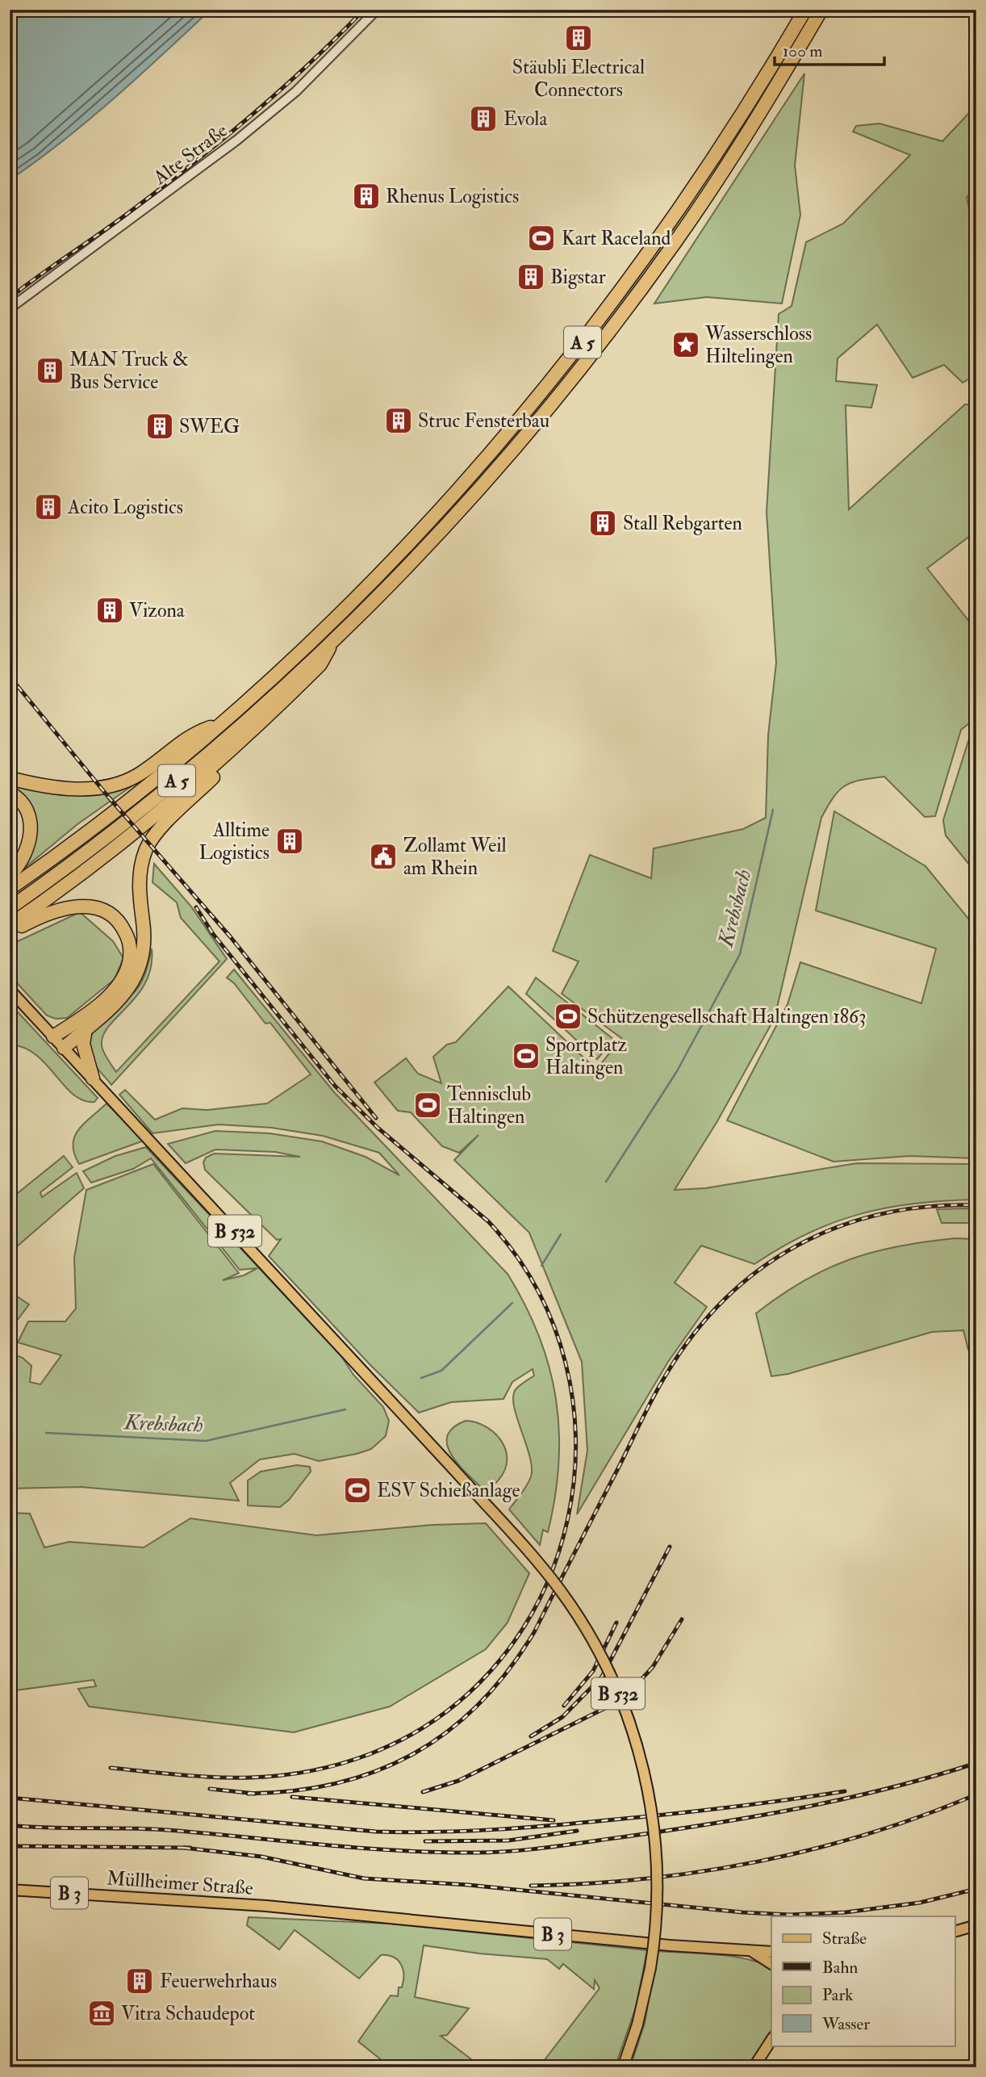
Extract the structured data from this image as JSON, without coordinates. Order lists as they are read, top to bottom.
{
  "streets": {
    "highway": ["A 5"],
    "main road": ["B 532", "Müllheimer Straße", "B 3"],
    "street": ["Alte Straße"]
  },
  "crossings": [
    ["Müllheimer Straße", "B 3"]
  ],
  "water": ["Krebsbach"],
  "places": {
    "building": [
      "Stäubli Electrical Connectors",
      "Evola",
      "Rhenus Logistics",
      "Bigstar",
      "MAN Truck & Bus Service",
      "Struc Fensterbau",
      "SWEG",
      "Acito Logistics",
      "Stall Rebgarten",
      "Vizona",
      "Alltime Logistics",
      "Feuerwehrhaus"
    ],
    "sports": [
      "Kart Raceland",
      "Schützengesellschaft Haltingen 1863",
      "Sportplatz Haltingen",
      "Tennisclub Haltingen",
      "ESV Schießanlage"
    ],
    "place": ["Wasserschloss Hiltelingen"],
    "public building": ["Zollamt Weil am Rhein"],
    "museum": ["Vitra Schaudepot"]
  },
  "legend": [
    "Straße",
    "Bahn",
    "Park",
    "Wasser"
  ],
  "scale_bar": "100 m"
}
